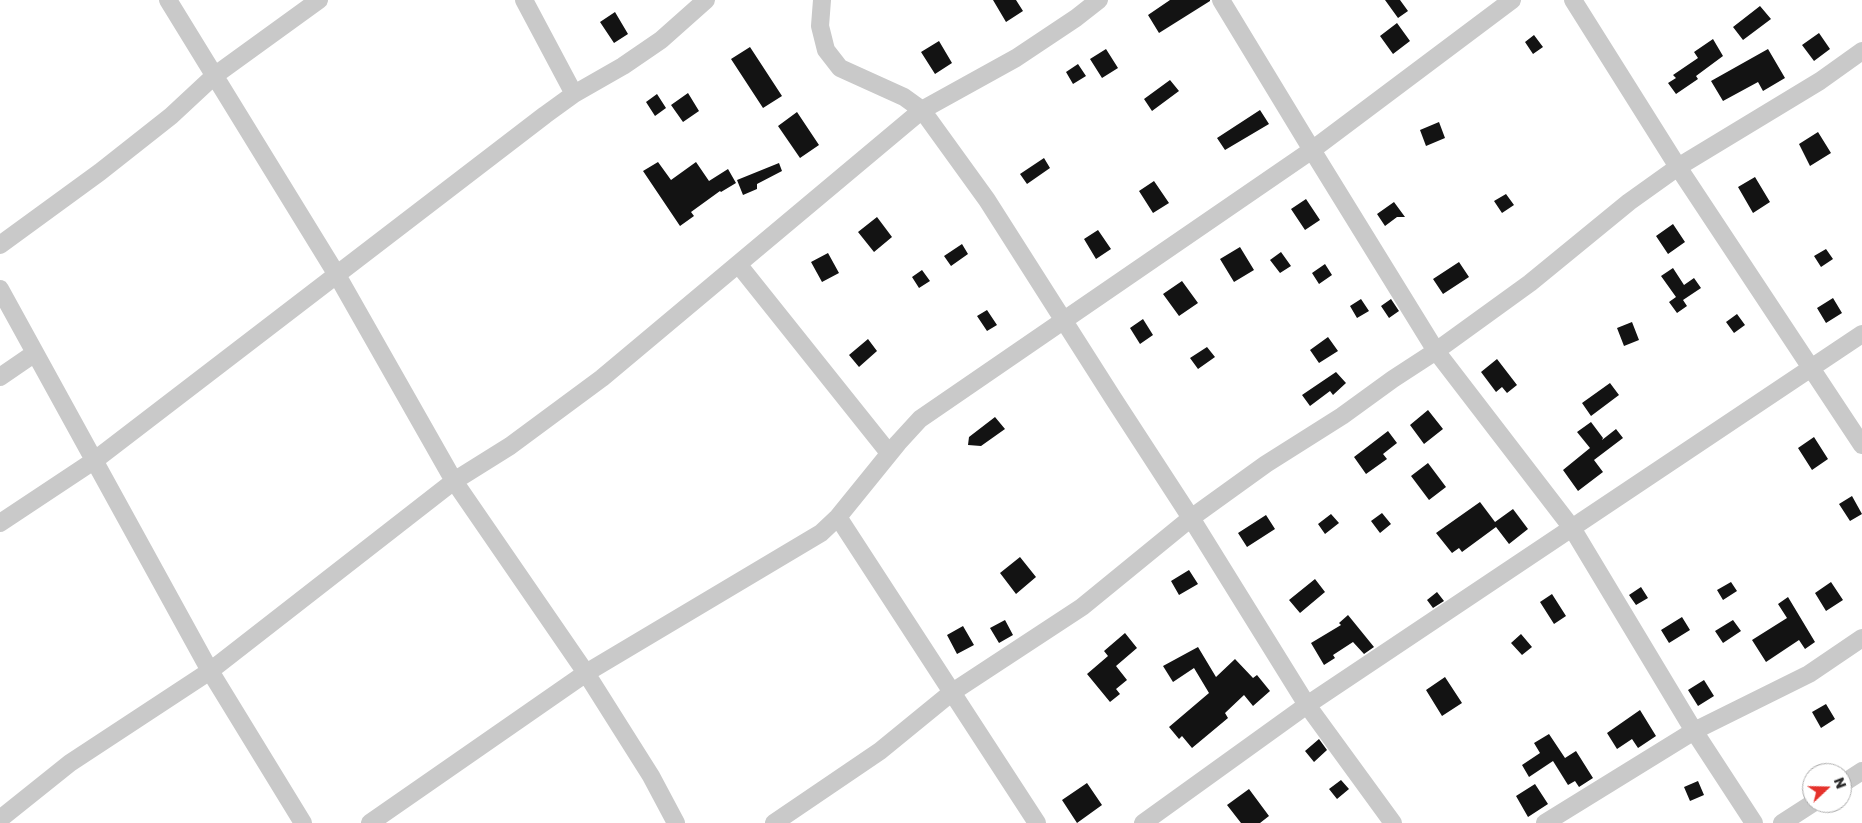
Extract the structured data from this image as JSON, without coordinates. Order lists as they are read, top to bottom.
{
  "north": "right"
}
